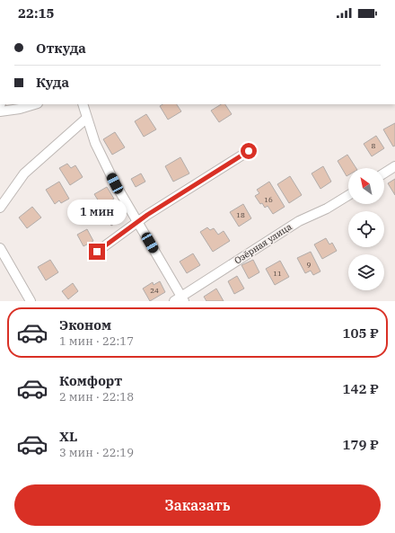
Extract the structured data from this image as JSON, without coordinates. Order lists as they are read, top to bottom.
{
  "streets": {
    "street": ["Озёрная улица"]
  },
  "house_numbers": [
    "8",
    "16",
    "18",
    "9",
    "11",
    "24"
  ],
  "north": "top left",
  "page": {
    "status": "22:15",
    "banner": ["Откуда", "Куда"],
    "bubble": "1 мин",
    "list": [
      {
        "name": "Эконом",
        "note": "1 мин · 22:17",
        "value": "105 ₽"
      },
      {
        "name": "Комфорт",
        "note": "2 мин · 22:18",
        "value": "142 ₽"
      },
      {
        "name": "XL",
        "note": "3 мин · 22:19",
        "value": "179 ₽"
      }
    ],
    "buttons": "Заказать"
  }
}
